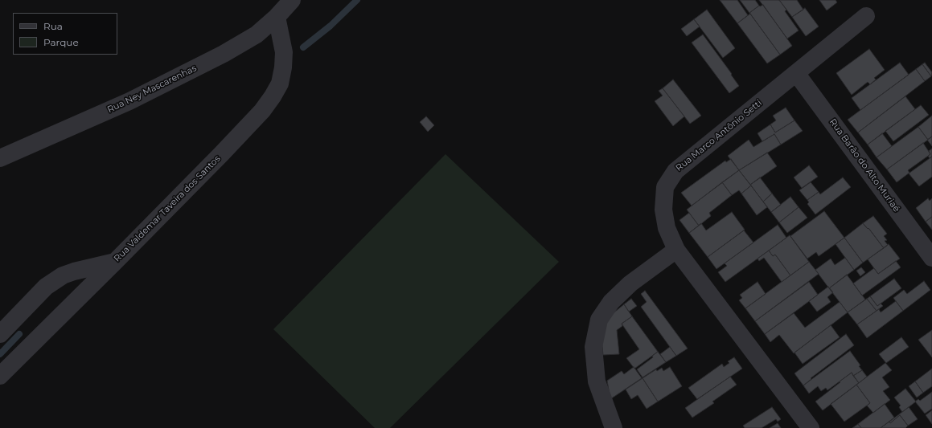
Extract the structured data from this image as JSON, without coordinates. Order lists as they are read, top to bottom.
{
  "streets": {
    "street": [
      "Rua Ney Mascarenhas",
      "Rua Marco Antônio Setti",
      "Rua Barão do Alto Muriaé",
      "Rua Valdemar Taveira dos Santos"
    ]
  },
  "crossings": [
    ["Rua Ney Mascarenhas", "Rua Valdemar Taveira dos Santos"],
    ["Rua Marco Antônio Setti", "Rua Barão do Alto Muriaé"]
  ],
  "legend": ["Rua", "Parque"]
}
